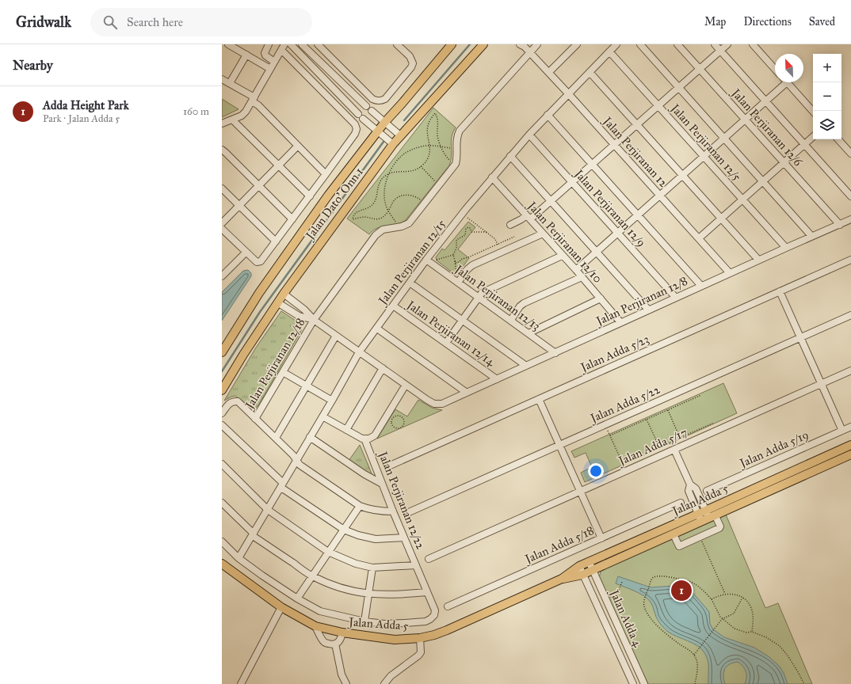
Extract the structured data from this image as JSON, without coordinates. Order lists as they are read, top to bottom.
{
  "streets": {
    "main road": ["Jalan Dato' Onn 1", "Jalan Adda 5"],
    "street": [
      "Jalan Perjiranan 12/6",
      "Jalan Perjiranan 12/5",
      "Jalan Perjiranan 12",
      "Jalan Perjiranan 12/9",
      "Jalan Perjiranan 12/10",
      "Jalan Perjiranan 12/15",
      "Jalan Perjiranan 12/13",
      "Jalan Perjiranan 12/8",
      "Jalan Perjiranan 12/14",
      "Jalan Adda 5/23",
      "Jalan Perjiranan 12/18",
      "Jalan Adda 5/22",
      "Jalan Adda 5/17",
      "Jalan Adda 5/19",
      "Jalan Perjiranan 12/22",
      "Jalan Adda 5/18",
      "Jalan Adda 4"
    ]
  },
  "crossings": [
    ["Jalan Perjiranan 12/6", "Jalan Perjiranan 12/8"],
    ["Jalan Perjiranan 12/5", "Jalan Perjiranan 12/15"],
    ["Jalan Perjiranan 12/5", "Jalan Perjiranan 12/8"],
    ["Jalan Perjiranan 12", "Jalan Perjiranan 12/15"],
    ["Jalan Perjiranan 12", "Jalan Perjiranan 12/8"],
    ["Jalan Perjiranan 12/9", "Jalan Perjiranan 12/15"],
    ["Jalan Perjiranan 12/9", "Jalan Perjiranan 12/8"],
    ["Jalan Perjiranan 12/10", "Jalan Perjiranan 12/15"],
    ["Jalan Perjiranan 12/10", "Jalan Perjiranan 12/8"],
    ["Jalan Perjiranan 12/15", "Jalan Perjiranan 12/13"],
    ["Jalan Perjiranan 12/15", "Jalan Perjiranan 12/14"],
    ["Jalan Perjiranan 12/13", "Jalan Perjiranan 12/8"],
    ["Jalan Perjiranan 12/8", "Jalan Perjiranan 12/14"],
    ["Jalan Adda 5", "Jalan Adda 4"]
  ],
  "north": "top left",
  "page": {
    "header": "Gridwalk",
    "search": "Search here",
    "nav": ["Map", "Directions", "Saved"],
    "heading": "Nearby",
    "map_buttons": ["+", "−"],
    "list": [
      {
        "mark": "1",
        "name": "Adda Height Park",
        "note": "Park · Jalan Adda 5",
        "value": "160 m"
      }
    ],
    "pins": "1"
  }
}
